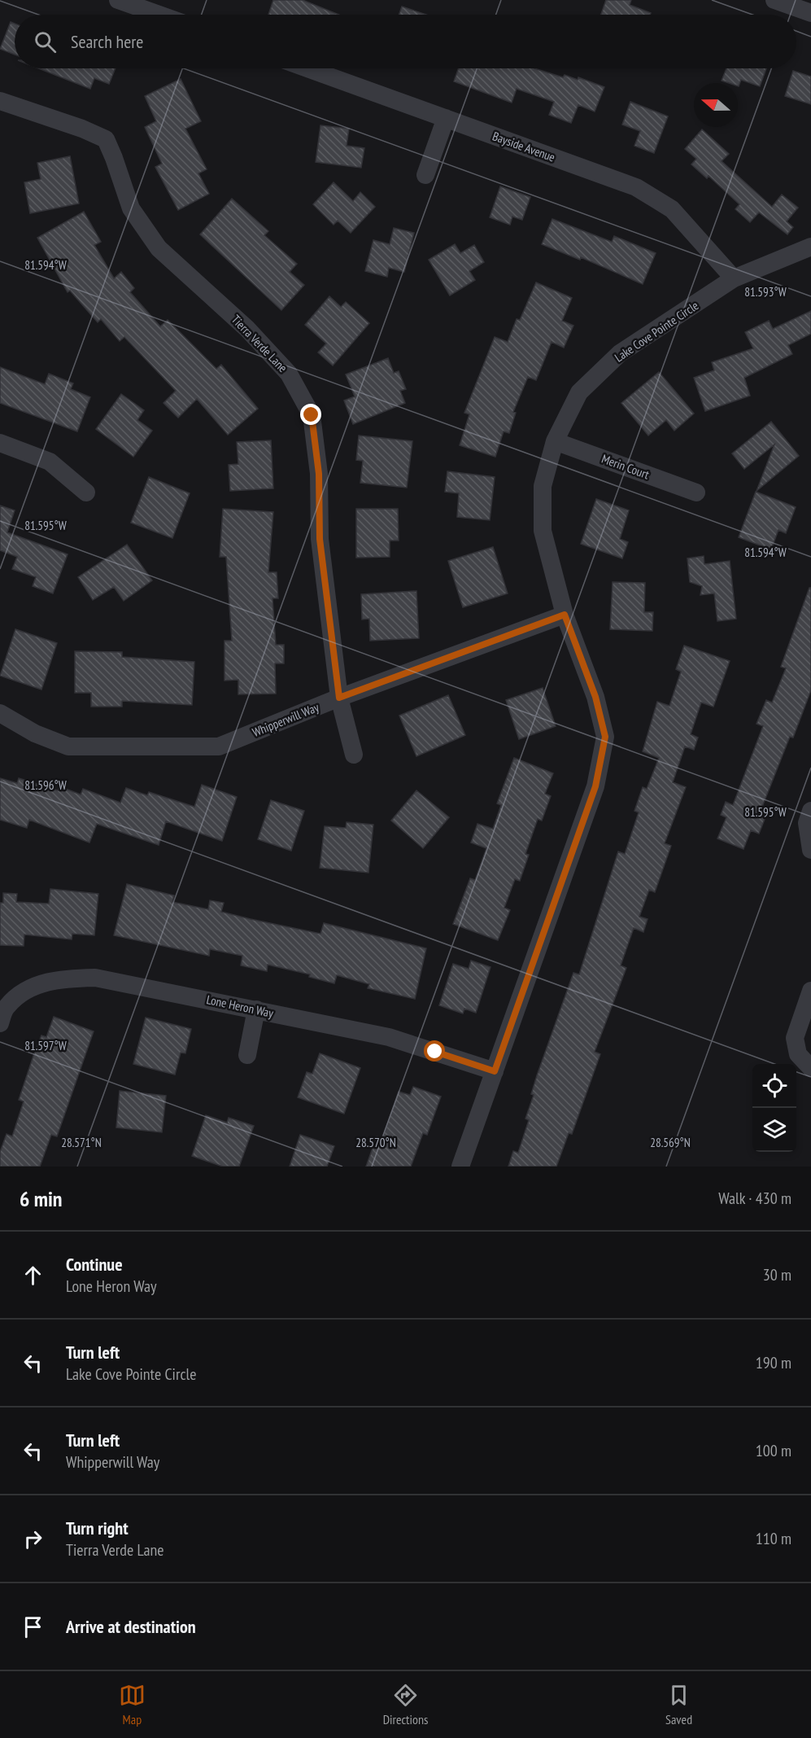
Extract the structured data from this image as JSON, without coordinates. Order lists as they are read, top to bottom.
{
  "streets": {
    "street": [
      "Bayside Avenue",
      "Lake Cove Pointe Circle",
      "Tierra Verde Lane",
      "Merin Court",
      "Whipperwill Way",
      "Lone Heron Way"
    ]
  },
  "crossings": [
    ["Bayside Avenue", "Lake Cove Pointe Circle"],
    ["Lake Cove Pointe Circle", "Merin Court"],
    ["Lake Cove Pointe Circle", "Whipperwill Way"],
    ["Lake Cove Pointe Circle", "Lone Heron Way"],
    ["Tierra Verde Lane", "Whipperwill Way"]
  ],
  "north": "left",
  "page": {
    "search": "Search here",
    "heading": ["6 min", "Walk · 430 m"],
    "list": [
      ["Continue", "Lone Heron Way", "30 m"],
      ["Turn left", "Lake Cove Pointe Circle", "190 m"],
      ["Turn left", "Whipperwill Way", "100 m"],
      ["Turn right", "Tierra Verde Lane", "110 m"],
      "Arrive at destination"
    ],
    "nav": ["Map", "Directions", "Saved"]
  },
  "coordinates": [
    "81.594°W",
    "81.593°W",
    "81.595°W",
    "81.596°W",
    "81.597°W",
    "28.571°N",
    "28.570°N",
    "28.569°N"
  ]
}
